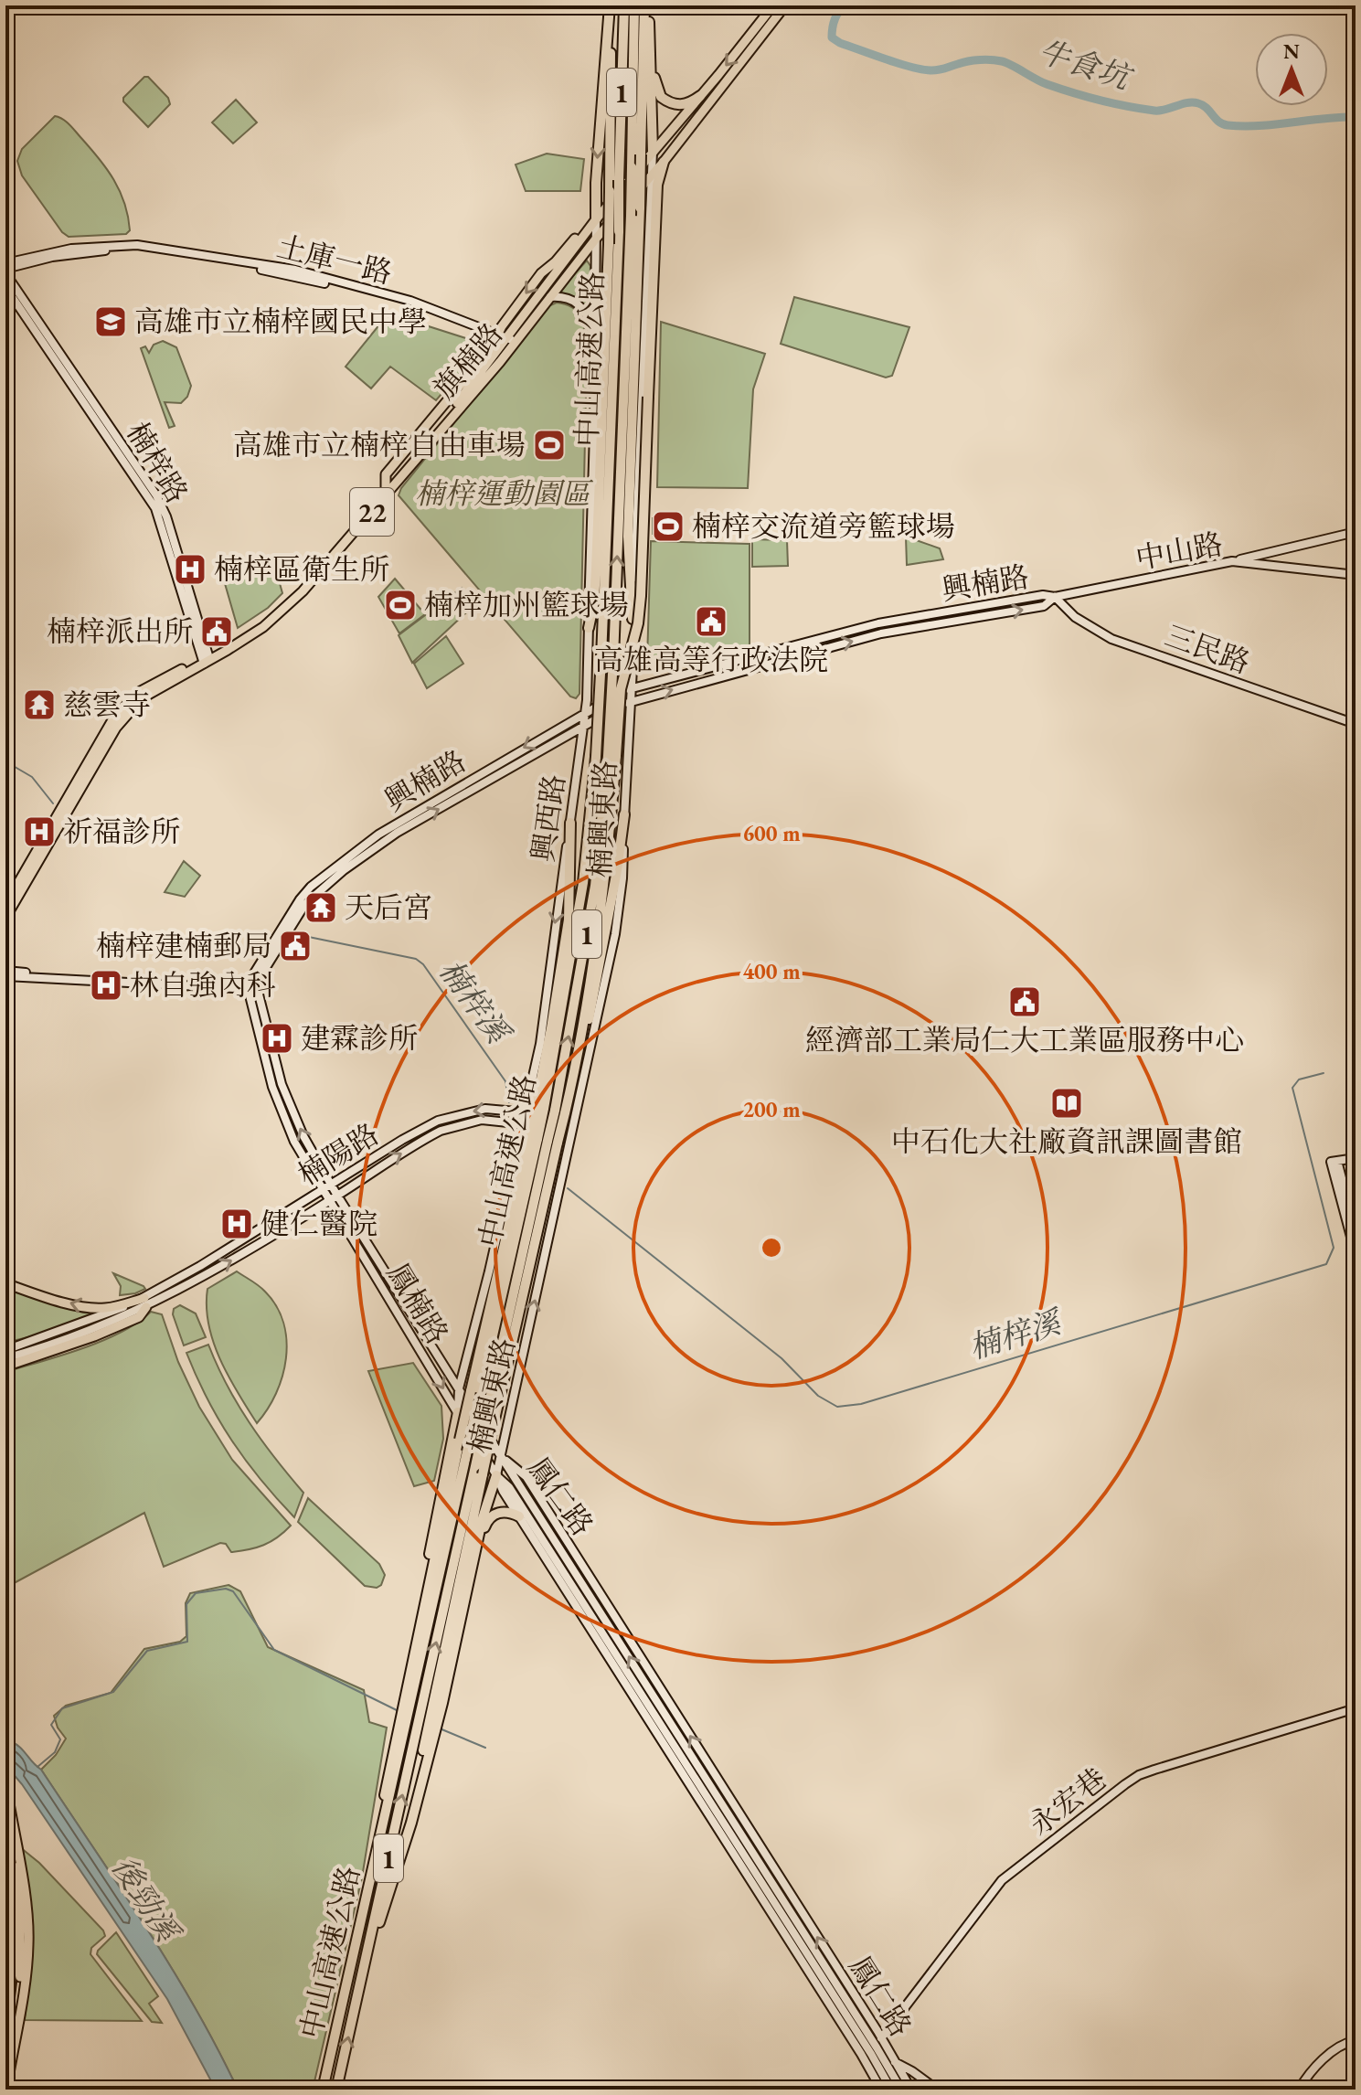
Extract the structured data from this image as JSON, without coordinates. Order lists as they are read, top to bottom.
{
  "streets": {
    "highway": ["1", "中山高速公路"],
    "main road": ["旗楠路", "22"],
    "street": [
      "土庫一路",
      "楠梓路",
      "中山路",
      "興楠路",
      "三民路",
      "興西路",
      "楠興東路",
      "楠陽路",
      "鳳楠路",
      "鳳仁路",
      "永宏巷"
    ]
  },
  "crossings": [
    ["土庫一路", "旗楠路"],
    ["土庫一路", "楠梓路"],
    ["中山高速公路", "興西路"],
    ["旗楠路", "楠梓路"],
    ["旗楠路", "22"],
    ["旗楠路", "興西路"],
    ["旗楠路", "楠興東路"],
    ["中山路", "興楠路"],
    ["中山路", "三民路"],
    ["興楠路", "三民路"],
    ["興楠路", "興西路"],
    ["興楠路", "楠興東路"],
    ["興西路", "楠陽路"],
    ["興西路", "鳳楠路"],
    ["楠興東路", "楠陽路"],
    ["楠興東路", "鳳楠路"],
    ["楠興東路", "鳳仁路"],
    ["楠陽路", "鳳楠路"],
    ["鳳楠路", "鳳仁路"],
    ["鳳仁路", "永宏巷"]
  ],
  "water": ["牛食坑", "楠梓溪", "後勁溪"],
  "parks": ["楠梓運動園區"],
  "places": {
    "school or university": ["高雄市立楠梓國民中學"],
    "sports": ["高雄市立楠梓自由車場", "楠梓交流道旁籃球場", "楠梓加州籃球場"],
    "hospital": [
      "楠梓區衛生所",
      "祈福診所",
      "林自強內科",
      "建霖診所",
      "健仁醫院"
    ],
    "public building": [
      "高雄高等行政法院",
      "楠梓派出所",
      "楠梓建楠郵局",
      "經濟部工業局仁大工業區服務中心"
    ],
    "temple": ["慈雲寺", "天后宮"],
    "library": ["中石化大社廠資訊課圖書館"]
  },
  "north": "top",
  "rings": ["600 m", "400 m", "200 m"]
}
